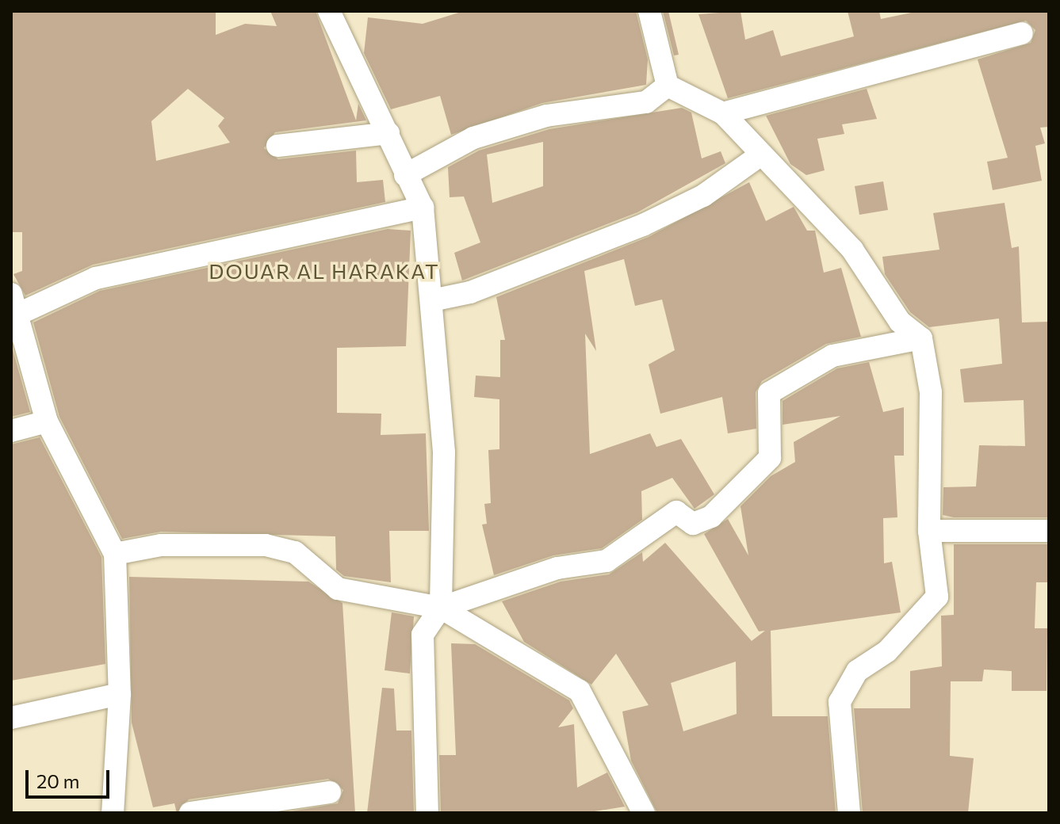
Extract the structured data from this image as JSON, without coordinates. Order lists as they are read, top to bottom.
{
  "districts": ["DOUAR AL HARAKAT"],
  "scale_bar": "20 m"
}
